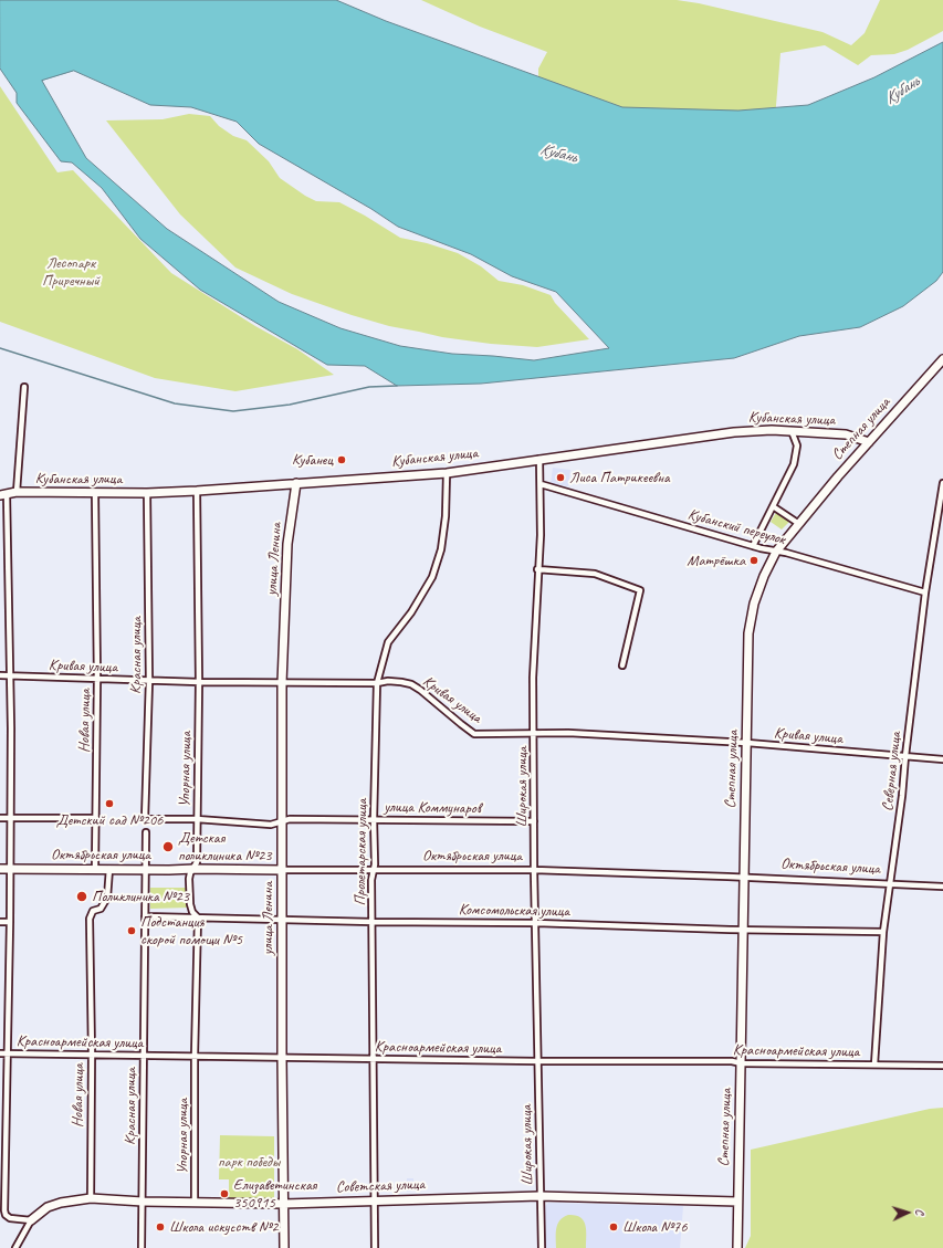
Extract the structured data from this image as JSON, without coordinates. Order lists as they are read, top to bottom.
{
  "streets": {
    "street": [
      "Кубанская улица",
      "Степная улица",
      "Кубанский переулок",
      "улица Ленина",
      "Красная улица",
      "Кривая улица",
      "Новая улица",
      "Упорная улица",
      "Северная улица",
      "Широкая улица",
      "улица Коммунаров",
      "Пролетарская улица",
      "Октябрьская улица",
      "Комсомольская улица",
      "Красноармейская улица",
      "Советская улица"
    ]
  },
  "crossings": [
    ["Кубанская улица", "Степная улица"],
    ["Кубанская улица", "улица Ленина"],
    ["Кубанская улица", "Красная улица"],
    ["Кубанская улица", "Новая улица"],
    ["Кубанская улица", "Упорная улица"],
    ["Кубанская улица", "Широкая улица"],
    ["Кубанская улица", "Пролетарская улица"],
    ["Степная улица", "Кубанский переулок"],
    ["Степная улица", "Кривая улица"],
    ["Степная улица", "Октябрьская улица"],
    ["Степная улица", "Комсомольская улица"],
    ["Степная улица", "Красноармейская улица"],
    ["Степная улица", "Советская улица"],
    ["Кубанский переулок", "Северная улица"],
    ["Кубанский переулок", "Широкая улица"],
    ["улица Ленина", "Кривая улица"],
    ["улица Ленина", "улица Коммунаров"],
    ["улица Ленина", "Октябрьская улица"],
    ["улица Ленина", "Комсомольская улица"],
    ["улица Ленина", "Красноармейская улица"],
    ["улица Ленина", "Советская улица"],
    ["Красная улица", "Кривая улица"],
    ["Красная улица", "улица Коммунаров"],
    ["Красная улица", "Октябрьская улица"],
    ["Красная улица", "Комсомольская улица"],
    ["Красная улица", "Красноармейская улица"],
    ["Красная улица", "Советская улица"],
    ["Кривая улица", "Новая улица"],
    ["Кривая улица", "Упорная улица"],
    ["Кривая улица", "Северная улица"],
    ["Кривая улица", "Широкая улица"],
    ["Кривая улица", "Пролетарская улица"],
    ["Новая улица", "Октябрьская улица"],
    ["Новая улица", "Красноармейская улица"],
    ["Новая улица", "Советская улица"],
    ["Упорная улица", "улица Коммунаров"],
    ["Упорная улица", "Октябрьская улица"],
    ["Упорная улица", "Комсомольская улица"],
    ["Упорная улица", "Красноармейская улица"],
    ["Упорная улица", "Советская улица"],
    ["Северная улица", "Октябрьская улица"],
    ["Северная улица", "Комсомольская улица"],
    ["Северная улица", "Красноармейская улица"],
    ["Широкая улица", "улица Коммунаров"],
    ["Широкая улица", "Октябрьская улица"],
    ["Широкая улица", "Комсомольская улица"],
    ["Широкая улица", "Красноармейская улица"],
    ["Широкая улица", "Советская улица"],
    ["улица Коммунаров", "Пролетарская улица"],
    ["Пролетарская улица", "Октябрьская улица"],
    ["Пролетарская улица", "Комсомольская улица"],
    ["Пролетарская улица", "Красноармейская улица"],
    ["Пролетарская улица", "Советская улица"]
  ],
  "water": ["Кубань"],
  "parks": ["Лесопарк Приречный", "парк победы"],
  "places": [
    "Кубанец",
    "Лиса Патрикеевна",
    "Матрёшка",
    "Детский сад №206",
    "Детская поликлиника №23",
    "Поликлиника №23",
    "Подстанция скорой помощи №5",
    "Елизаветинская 350915",
    "Школа искусств №2",
    "Школа №76"
  ],
  "north": "right"
}
